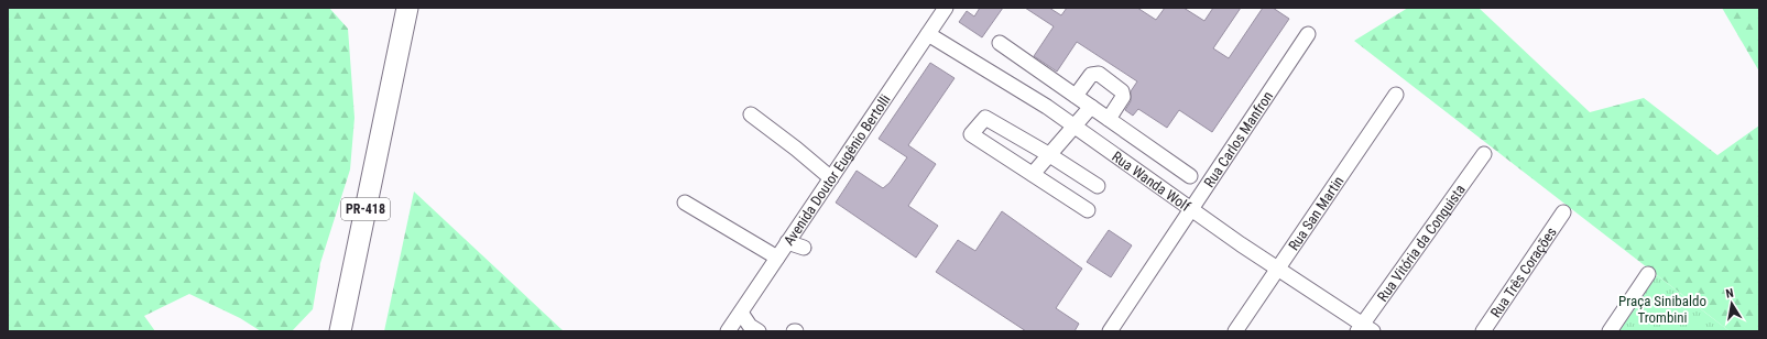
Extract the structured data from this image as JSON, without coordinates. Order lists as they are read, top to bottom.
{
  "streets": {
    "highway": ["PR-418"],
    "street": [
      "Rua Carlos Manfron",
      "Avenida Doutor Eugênio Bertolli",
      "Rua Wanda Wolf",
      "Rua San Martin",
      "Rua Vitória da Conquista",
      "Rua Três Corações"
    ]
  },
  "crossings": [
    ["Rua Carlos Manfron", "Rua Wanda Wolf"],
    ["Avenida Doutor Eugênio Bertolli", "Rua Wanda Wolf"],
    ["Rua Wanda Wolf", "Rua San Martin"],
    ["Rua Wanda Wolf", "Rua Vitória da Conquista"]
  ],
  "parks": ["Praça Sinibaldo Trombini"],
  "north": "top"
}
